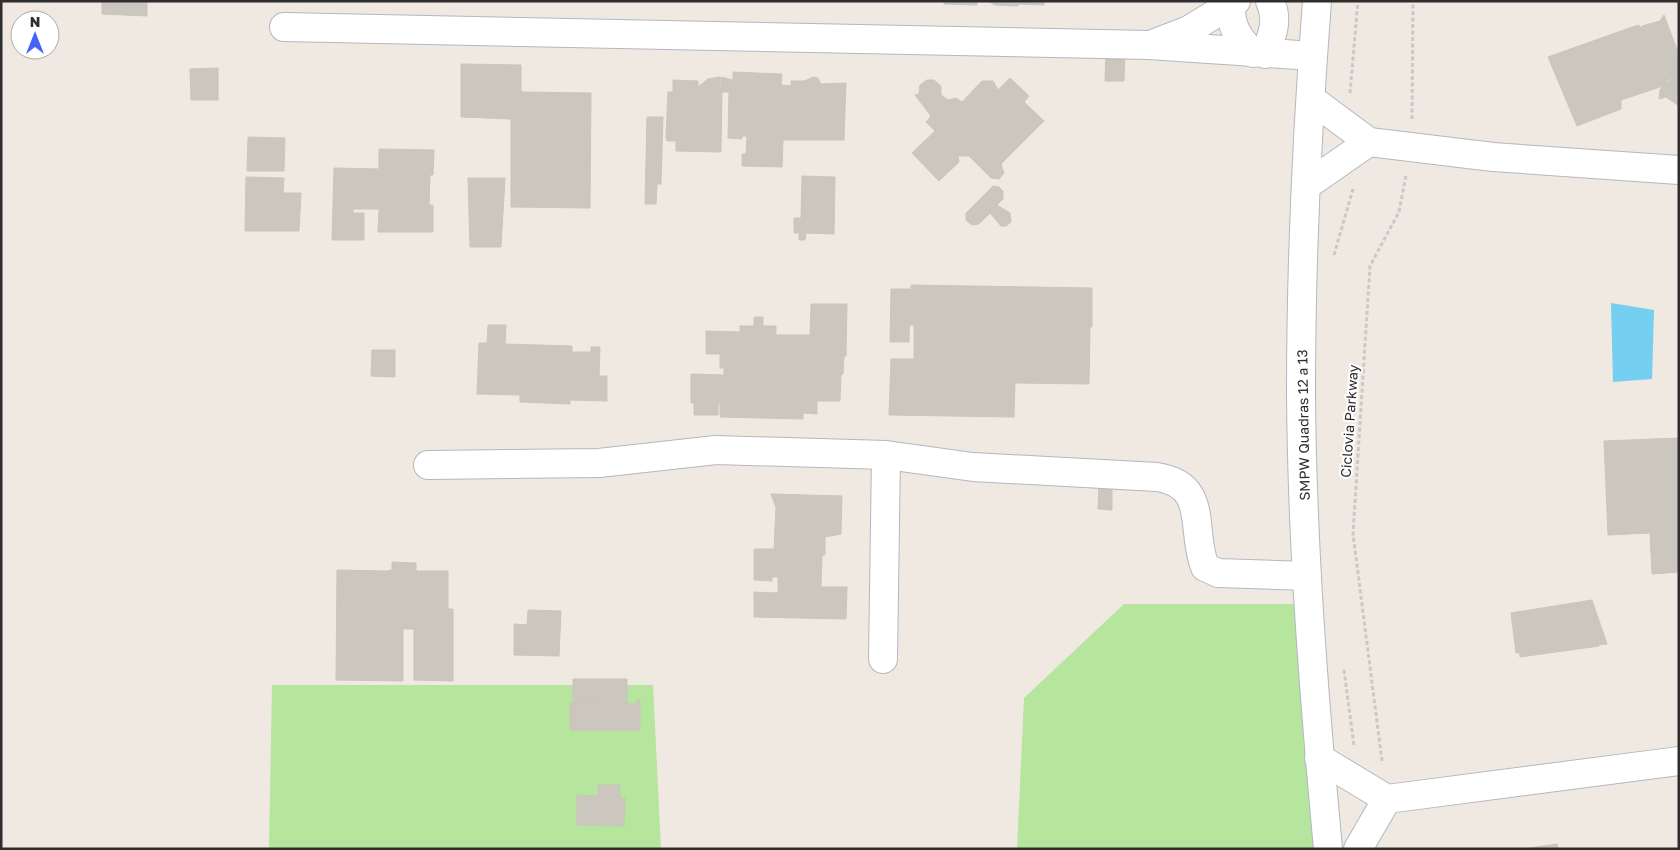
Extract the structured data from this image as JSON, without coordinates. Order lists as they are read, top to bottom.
{
  "streets": {
    "street": ["SMPW Quadras 12 a 13"],
    "path": ["Ciclovia Parkway"]
  },
  "north": "top"
}
